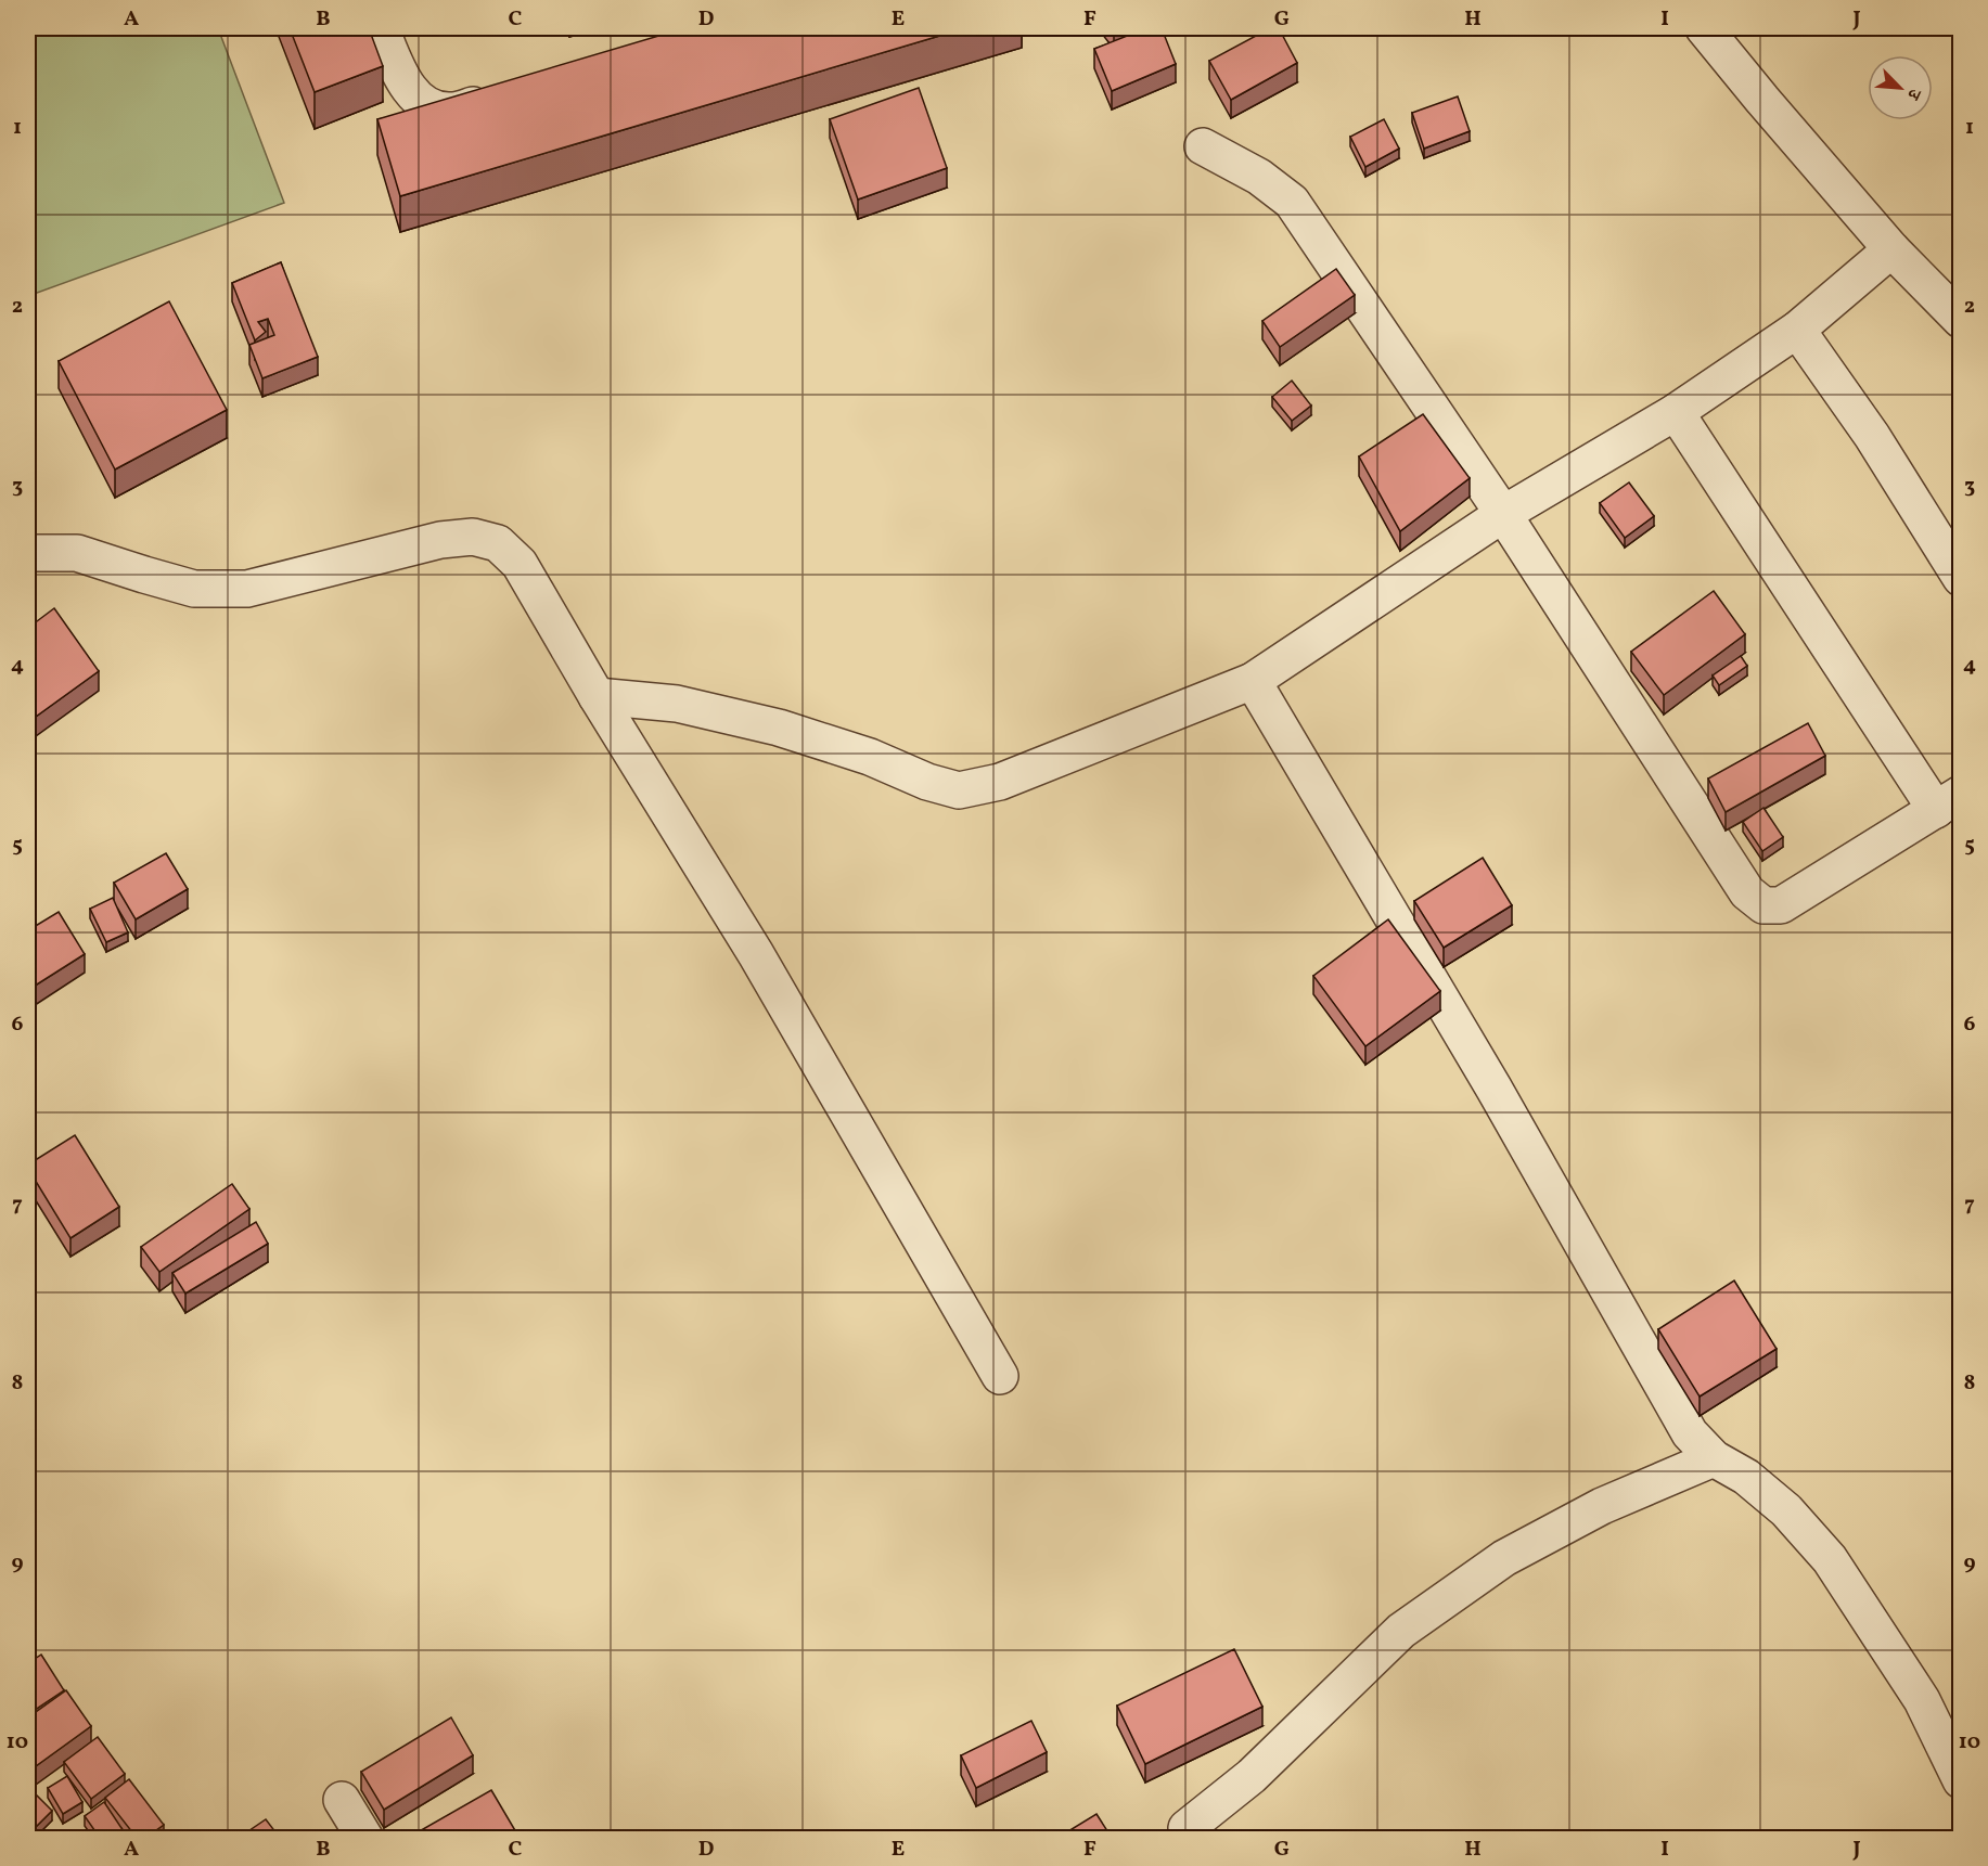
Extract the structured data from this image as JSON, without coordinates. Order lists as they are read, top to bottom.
{
  "north": "bottom right",
  "grid": {
    "columns": [
      "A",
      "B",
      "C",
      "D",
      "E",
      "F",
      "G",
      "H",
      "I",
      "J"
    ],
    "rows": [
      "1",
      "2",
      "3",
      "4",
      "5",
      "6",
      "7",
      "8",
      "9",
      "10"
    ]
  }
}
